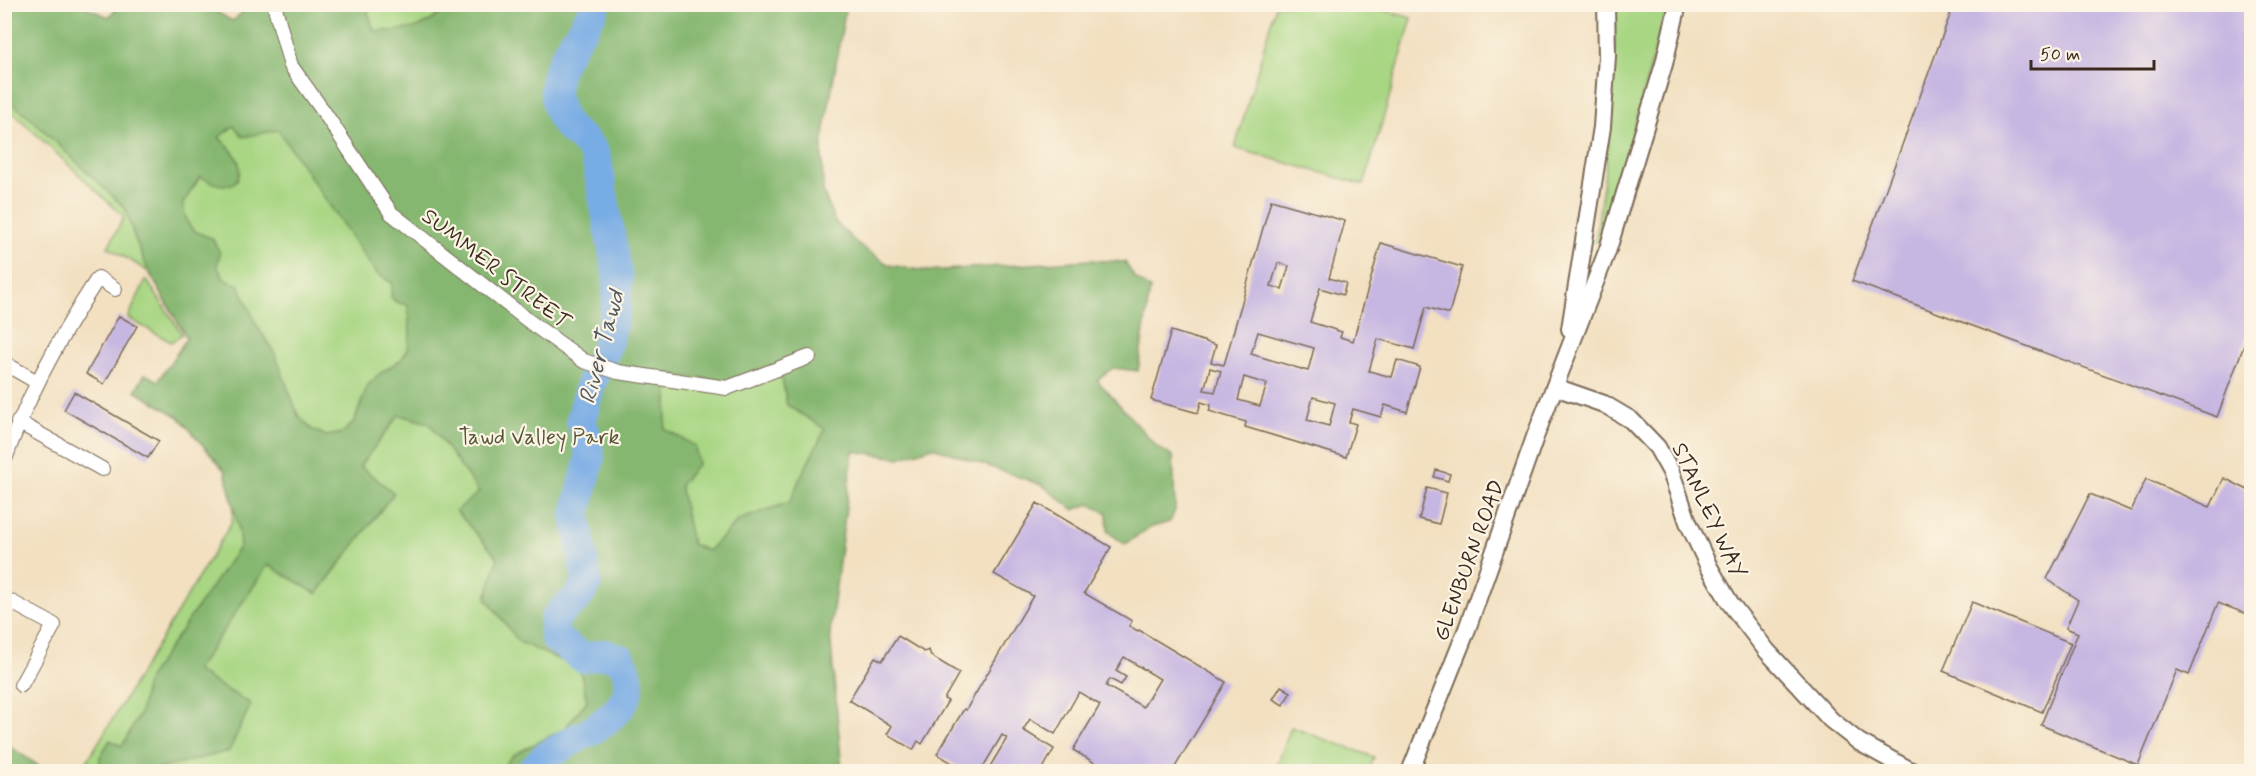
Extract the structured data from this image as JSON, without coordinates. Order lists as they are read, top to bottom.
{
  "streets": {
    "street": ["SUMMER STREET", "STANLEY WAY", "GLENBURN ROAD"]
  },
  "crossings": [
    ["STANLEY WAY", "GLENBURN ROAD"]
  ],
  "water": ["River Tawd"],
  "parks": ["Tawd Valley Park"],
  "scale_bar": "50 m"
}
